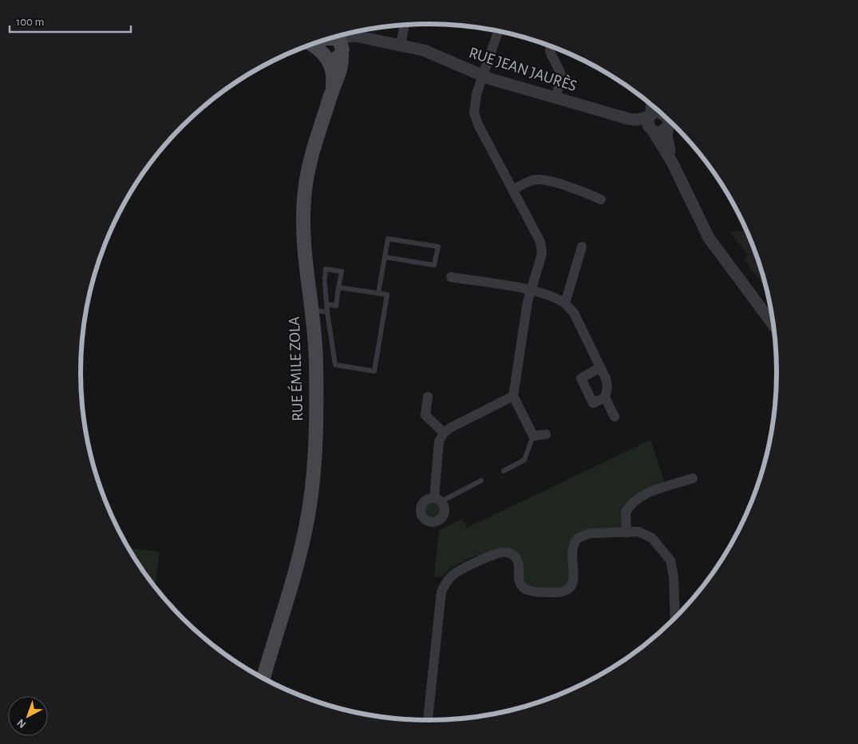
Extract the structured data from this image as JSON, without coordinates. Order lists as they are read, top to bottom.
{
  "streets": {
    "main road": ["RUE ÉMILE ZOLA"],
    "street": ["RUE JEAN JAURÈS"]
  },
  "crossings": [
    ["RUE JEAN JAURÈS", "RUE ÉMILE ZOLA"]
  ],
  "scale_bar": "100 m",
  "north": "bottom left"
}
